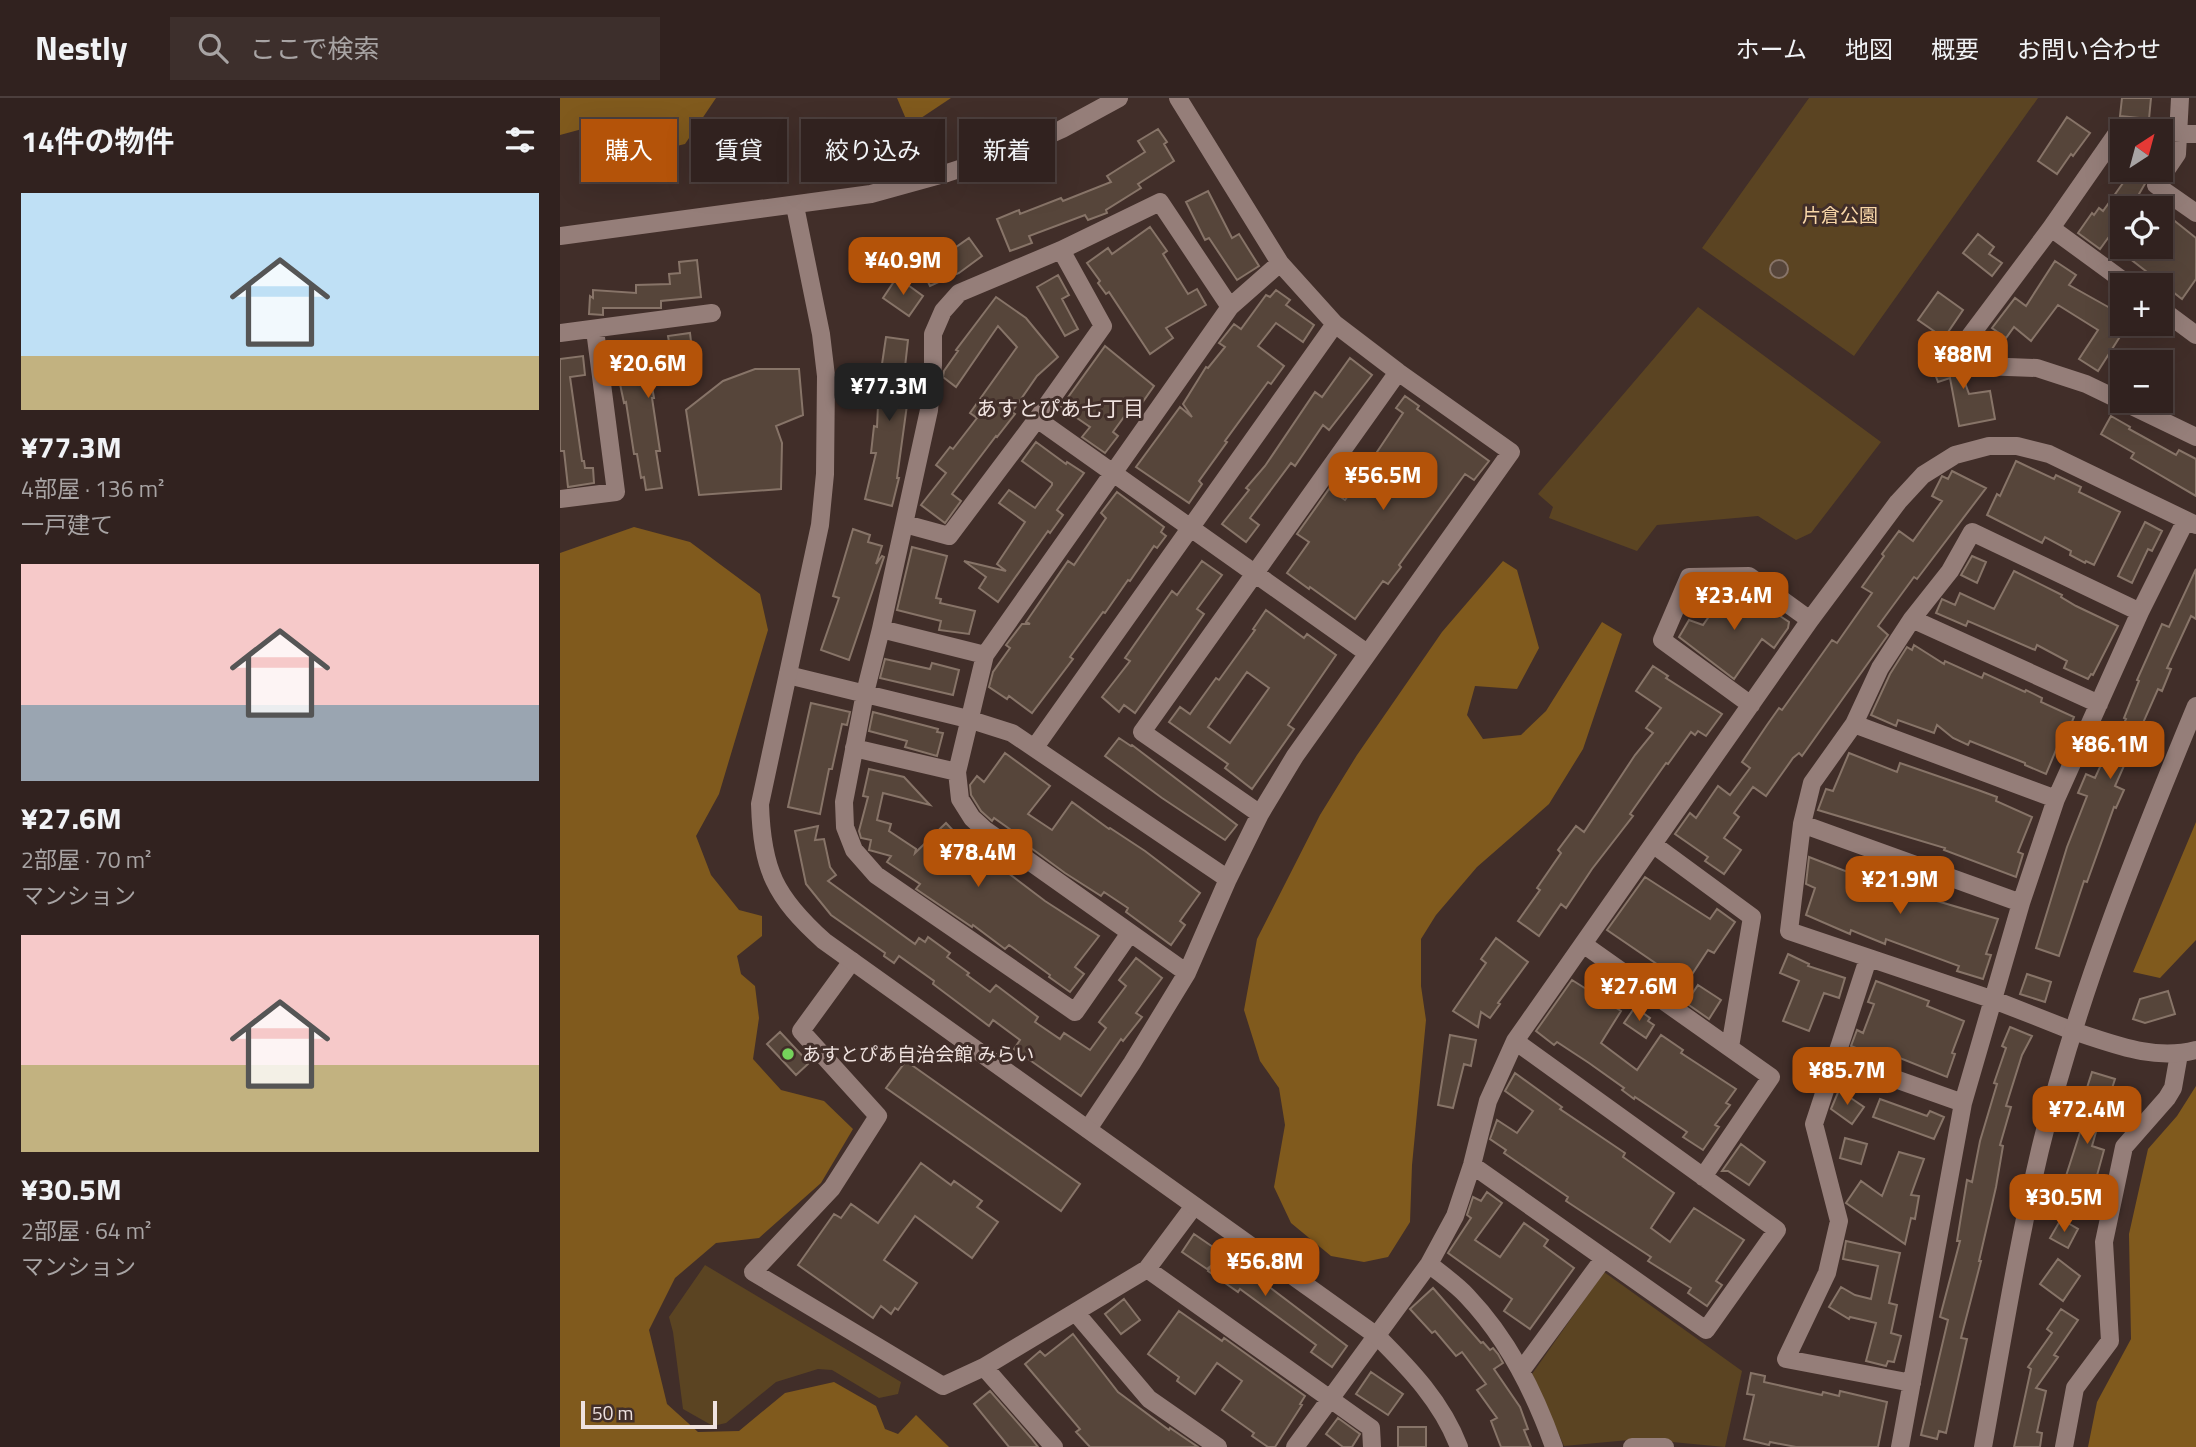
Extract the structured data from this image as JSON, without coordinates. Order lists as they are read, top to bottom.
{
  "districts": ["あすとぴあ七丁目"],
  "parks": ["片倉公園"],
  "places": ["あすとぴあ自治会館 みらい"],
  "scale_bar": "50 m",
  "north": "top right",
  "page": {
    "header": "Nestly",
    "search": "ここで検索",
    "nav": [
      "ホーム",
      "地図",
      "概要",
      "お問い合わせ"
    ],
    "heading": "14件の物件",
    "map_buttons": ["+", "−"],
    "chip": [
      "購入",
      "賃貸",
      "絞り込み",
      "新着"
    ],
    "list": [
      {
        "name": "¥77.3M",
        "note": "4部屋 · 136 m² · 一戸建て"
      },
      {
        "name": "¥27.6M",
        "note": "2部屋 · 70 m² · マンション"
      },
      {
        "name": "¥30.5M",
        "note": "2部屋 · 64 m² · マンション"
      }
    ],
    "price": [
      "¥40.9M",
      "¥88M",
      "¥20.6M",
      "¥77.3M",
      "¥56.5M",
      "¥23.4M",
      "¥86.1M",
      "¥78.4M",
      "¥21.9M",
      "¥27.6M",
      "¥85.7M",
      "¥72.4M",
      "¥30.5M",
      "¥56.8M"
    ],
    "scale": "50 m"
  }
}
